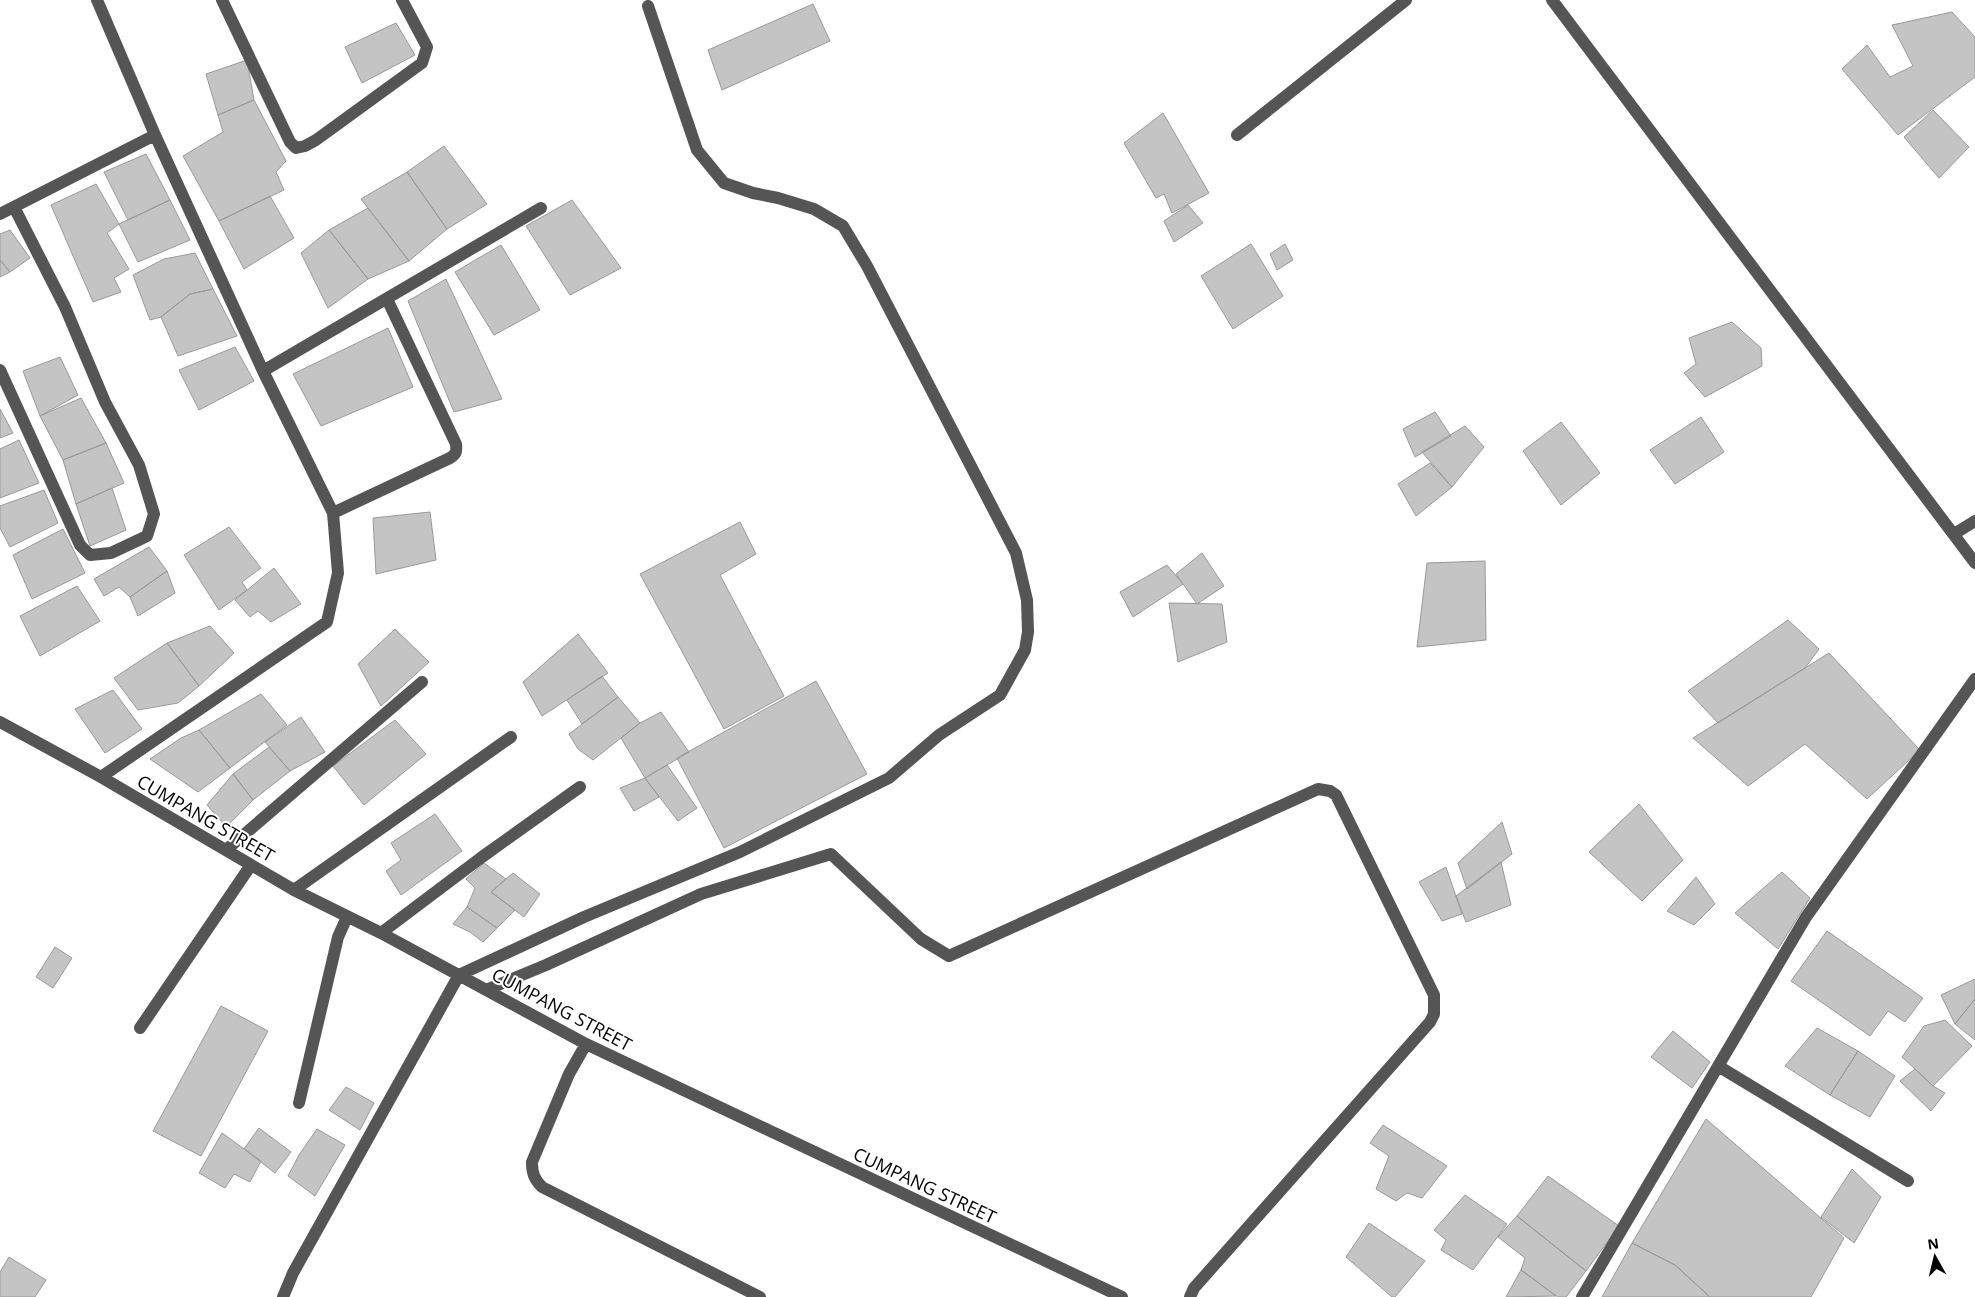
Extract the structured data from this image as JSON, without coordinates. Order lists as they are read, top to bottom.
{
  "streets": {
    "street": ["CUMPANG STREET"]
  },
  "north": "top"
}
